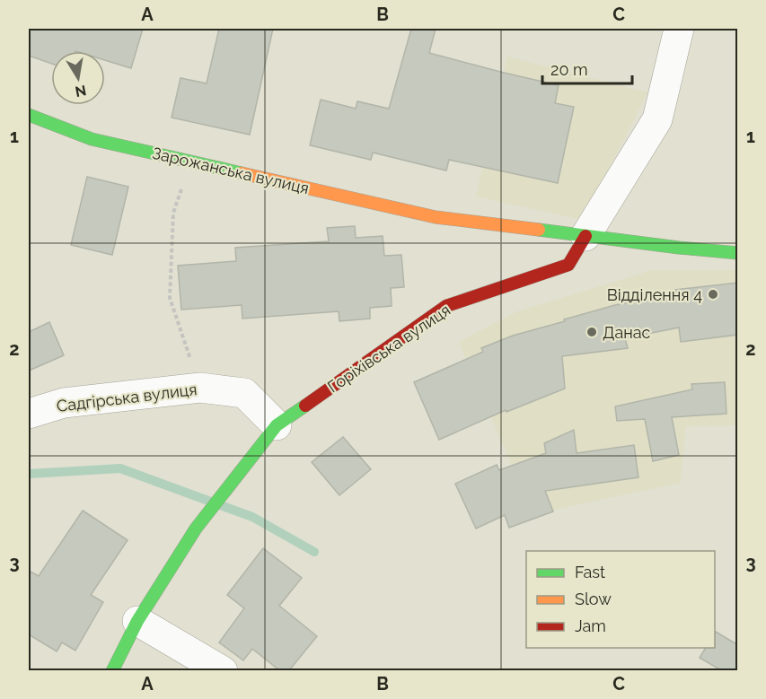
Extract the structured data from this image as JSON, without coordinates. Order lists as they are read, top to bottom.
{
  "streets": {
    "street": ["Зарожанська вулиця", "Горіхівська вулиця", "Садгірська вулиця"]
  },
  "crossings": [
    ["Зарожанська вулиця", "Горіхівська вулиця"],
    ["Горіхівська вулиця", "Садгірська вулиця"]
  ],
  "places": ["Відділення 4", "Данас"],
  "legend": ["Fast", "Slow", "Jam"],
  "scale_bar": "20 m",
  "north": "bottom",
  "grid": {
    "columns": ["A", "B", "C"],
    "rows": ["1", "2", "3"]
  }
}
